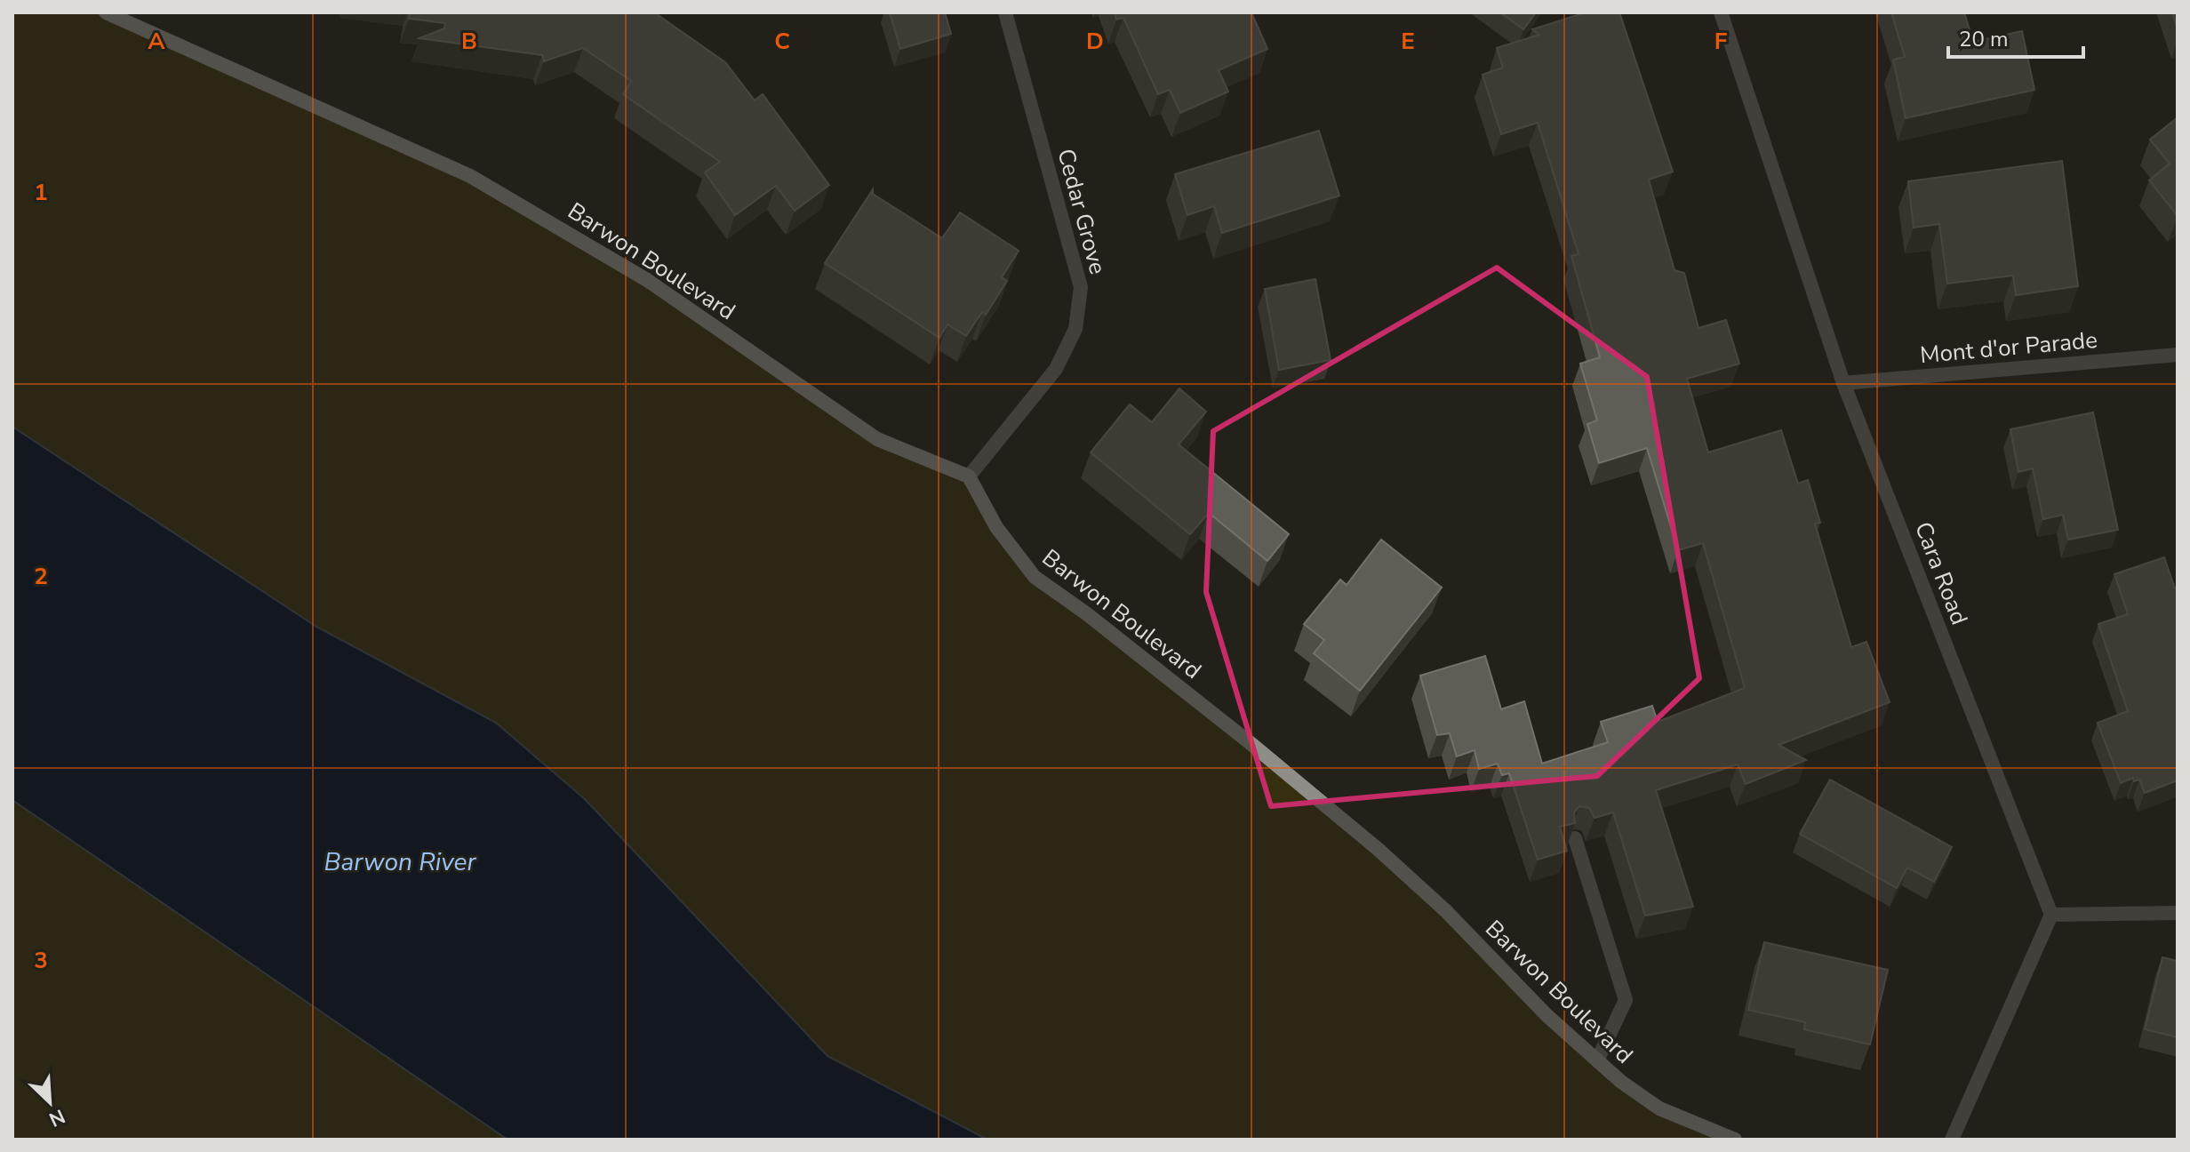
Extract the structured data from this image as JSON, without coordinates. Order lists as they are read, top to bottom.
{
  "streets": {
    "street": [
      "Cedar Grove",
      "Barwon Boulevard",
      "Mont d'or Parade",
      "Cara Road"
    ]
  },
  "crossings": [
    ["Cedar Grove", "Barwon Boulevard"],
    ["Mont d'or Parade", "Cara Road"]
  ],
  "water": ["Barwon River"],
  "scale_bar": "20 m",
  "north": "bottom right",
  "grid": {
    "columns": [
      "A",
      "B",
      "C",
      "D",
      "E",
      "F"
    ],
    "rows": ["1", "2", "3"]
  }
}
